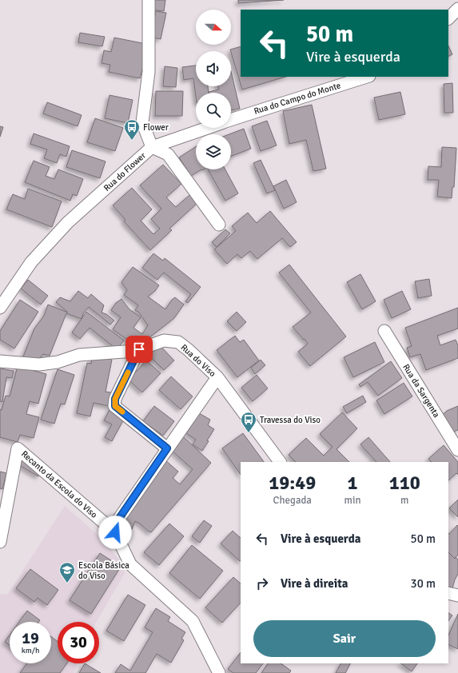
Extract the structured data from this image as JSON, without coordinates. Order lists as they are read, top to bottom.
{
  "streets": {
    "street": [
      "Rua do Campo do Monte",
      "Rua do Flower",
      "Rua do Viso",
      "Rua da Sargenta",
      "Recanto da Escola do Viso"
    ]
  },
  "crossings": [
    ["Rua do Campo do Monte", "Rua do Flower"]
  ],
  "places": {
    "bus stop": ["Flower", "Travessa do Viso"],
    "school or university": ["Escola Básica do Viso"]
  },
  "north": "right",
  "page": {
    "turn": ["50 m", "Vire à esquerda"],
    "eta": [
      "19:49",
      "Chegada",
      "1",
      "min",
      "110",
      "m"
    ],
    "list": [
      {
        "name": "Vire à esquerda",
        "value": "50 m"
      },
      {
        "name": "Vire à direita",
        "value": "30 m"
      }
    ],
    "buttons": "Sair",
    "speed": "19 km/h",
    "limit": "30"
  }
}
